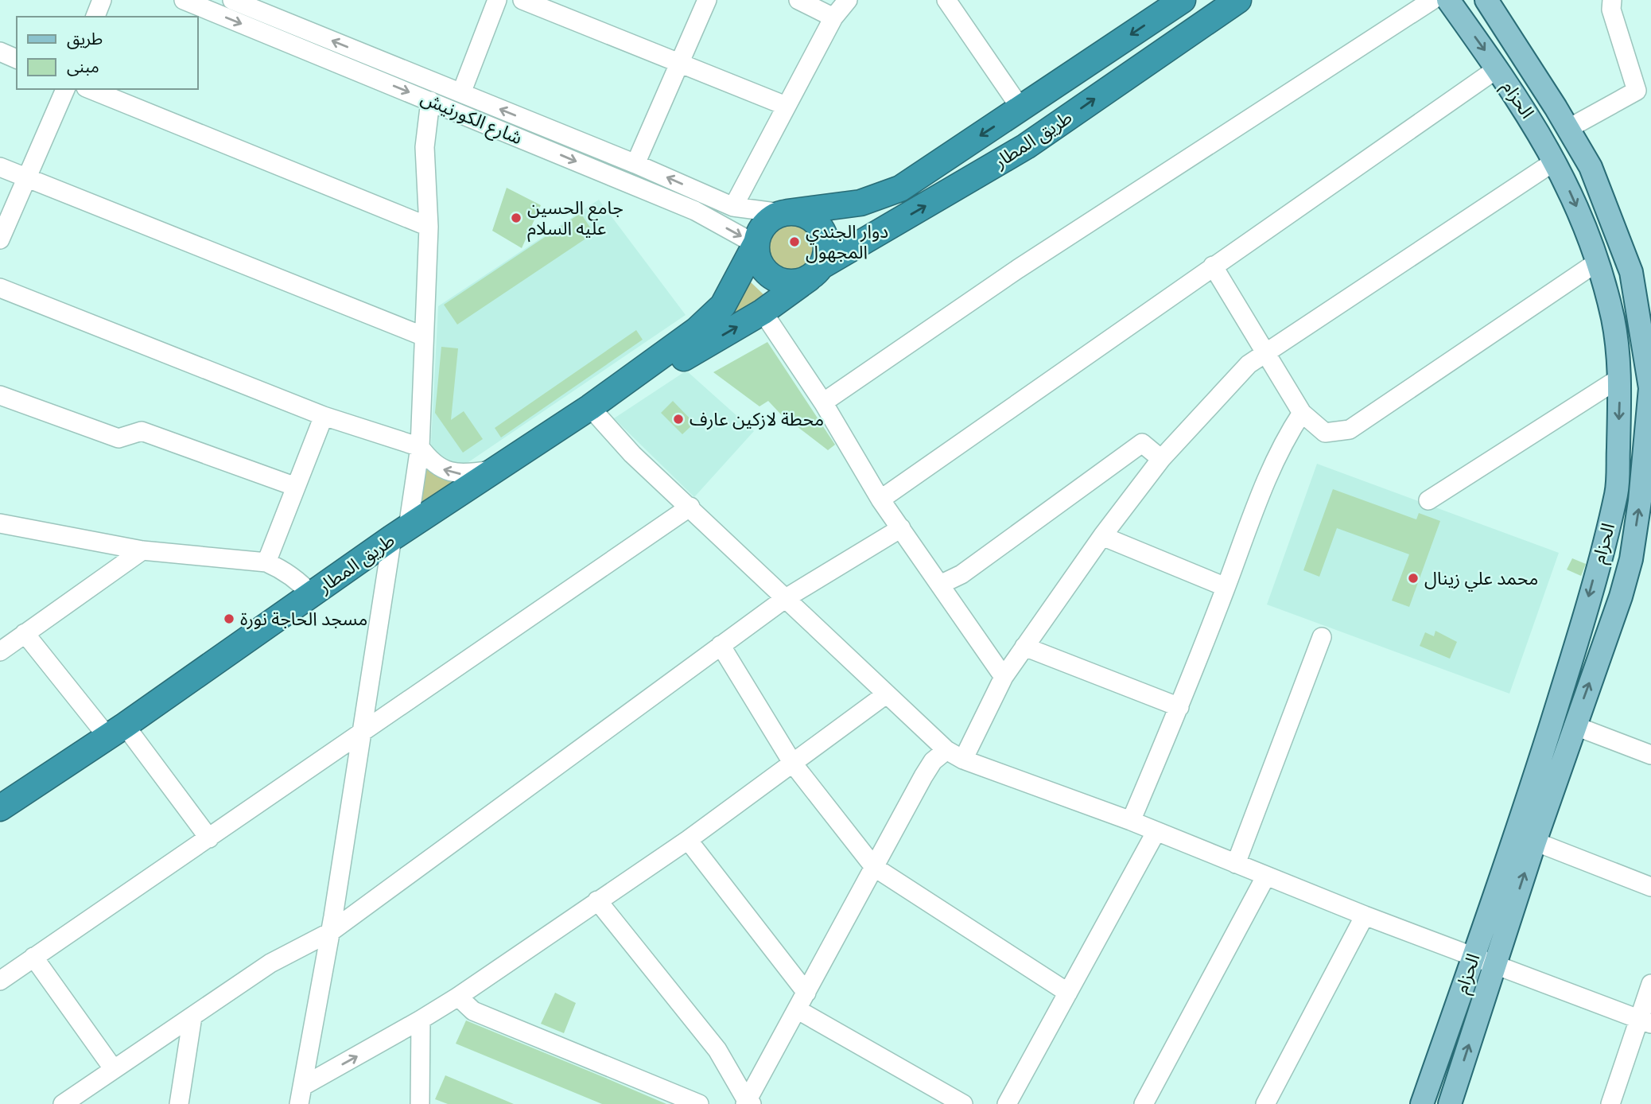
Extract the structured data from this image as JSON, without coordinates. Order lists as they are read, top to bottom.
{
  "streets": {
    "highway": ["طريق المطار"],
    "main road": ["الحزام"],
    "street": ["شارع الكورنيش"]
  },
  "crossings": [
    ["شارع الكورنيش", "طريق المطار"]
  ],
  "places": [
    "جامع الحسين عليه السلام",
    "دوار الجندي المجهول",
    "محطة لازكين عارف",
    "محمد علي زينال",
    "مسجد الحاجة نورة"
  ],
  "legend": ["طريق", "مبنى"]
}
